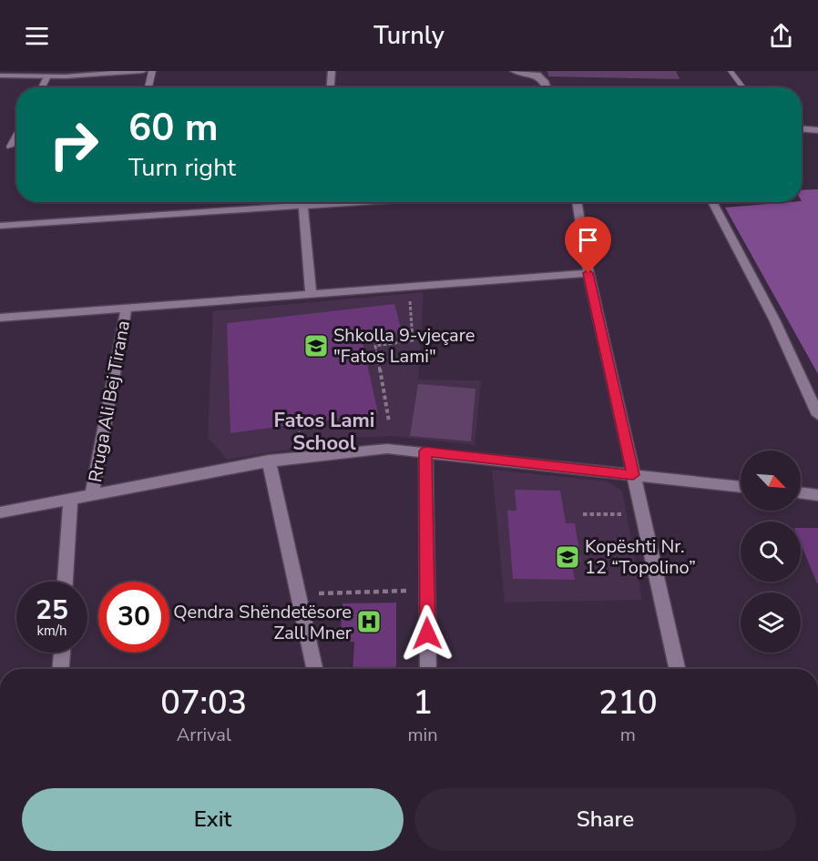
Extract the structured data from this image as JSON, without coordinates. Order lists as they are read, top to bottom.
{
  "streets": {
    "street": ["Rruga Ali Bej Tirana"]
  },
  "districts": ["Fatos Lami School"],
  "places": {
    "school or university": ["Shkolla 9-vjeçare \"Fatos Lami\"", "Kopështi Nr. 12 “Topolino”"],
    "hospital": ["Qendra Shëndetësore Zall Mner"]
  },
  "north": "bottom right",
  "page": {
    "header": "Turnly",
    "turn": ["60 m", "Turn right"],
    "speed": "25 km/h",
    "limit": "30",
    "eta": [
      "07:03",
      "Arrival",
      "1",
      "min",
      "210",
      "m"
    ],
    "buttons": ["Exit", "Share"]
  }
}
